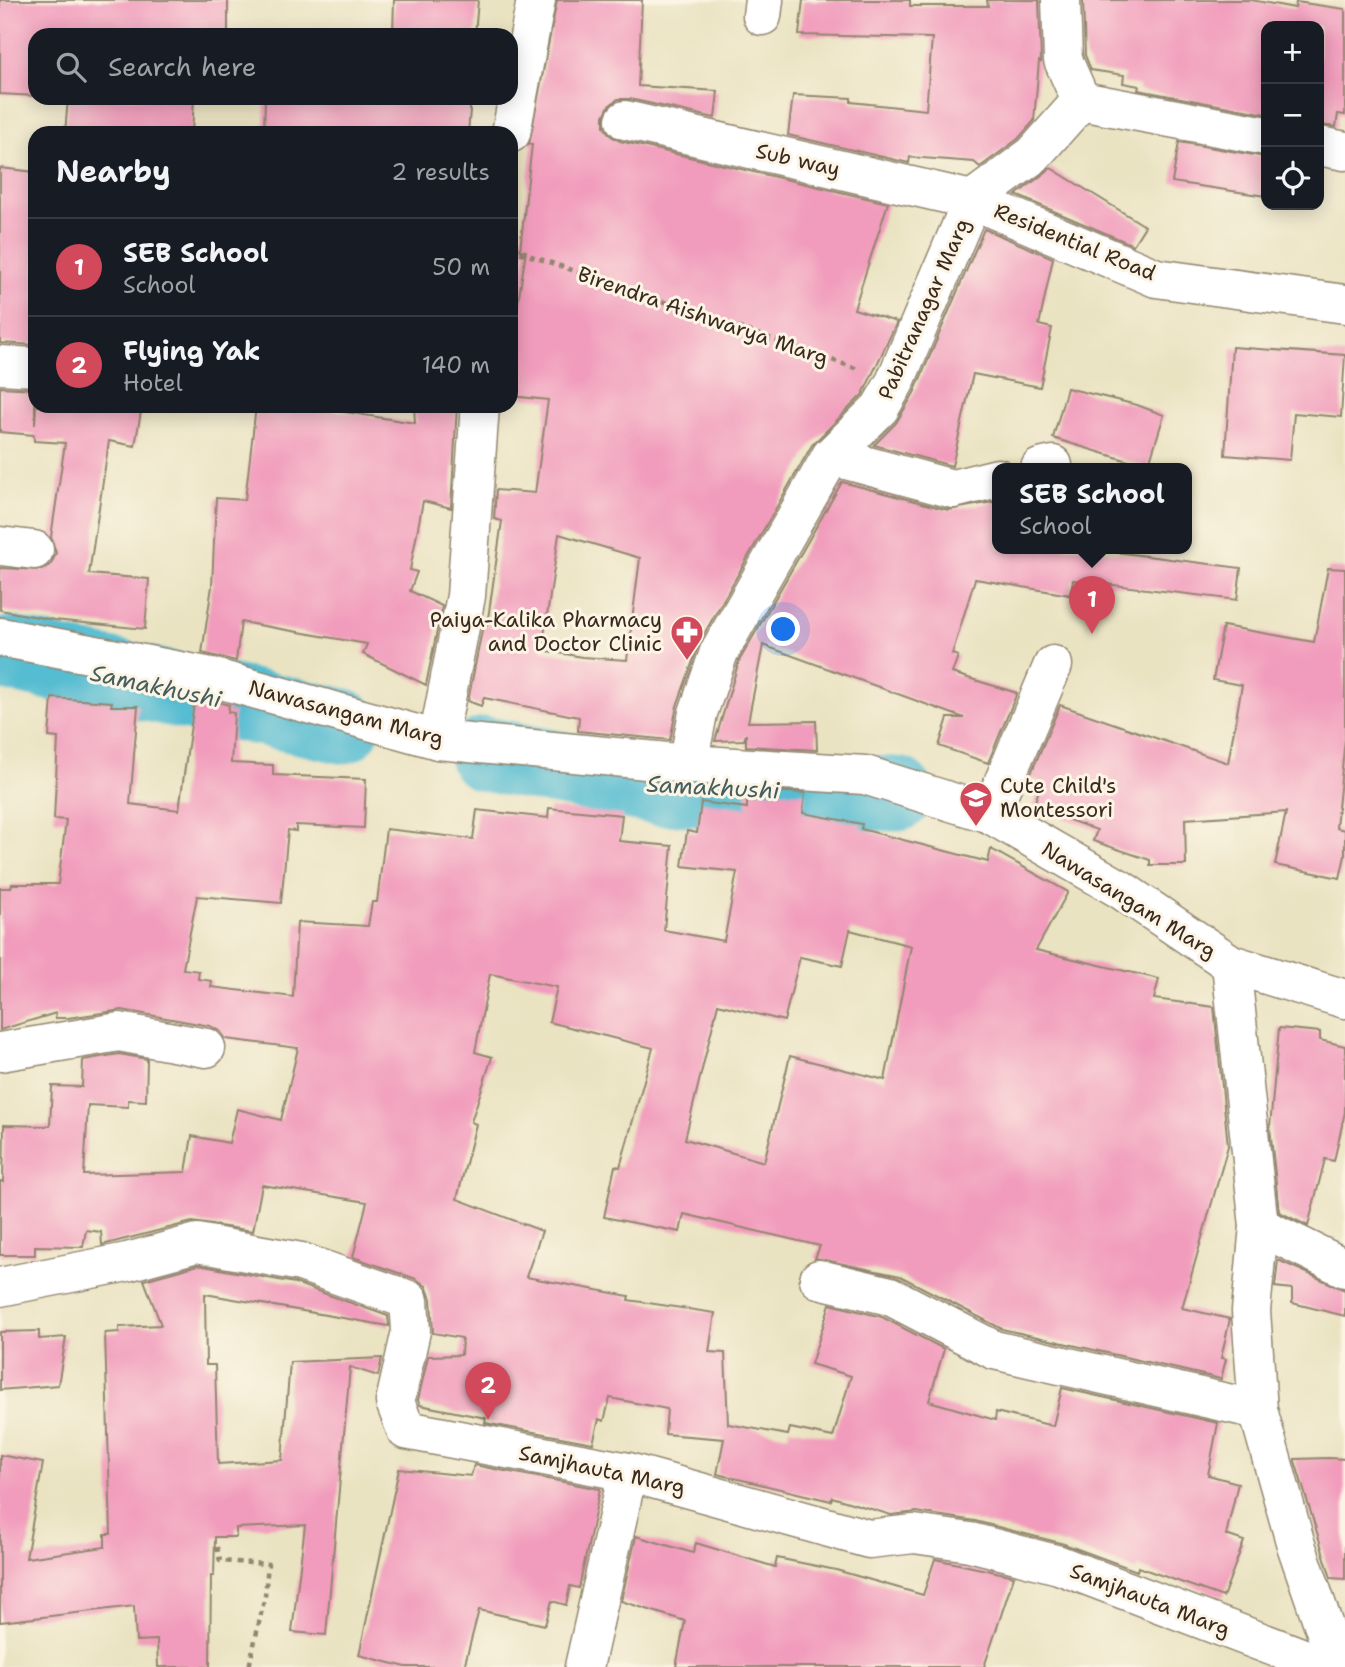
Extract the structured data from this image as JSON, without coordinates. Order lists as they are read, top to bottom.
{
  "streets": {
    "street": [
      "Sub way",
      "Residential Road",
      "Pabitranagar Marg",
      "Nawasangam Marg",
      "Samjhauta Marg"
    ],
    "path": ["Birendra Aishwarya Marg"]
  },
  "crossings": [
    ["Sub way", "Residential Road"],
    ["Sub way", "Pabitranagar Marg"],
    ["Residential Road", "Pabitranagar Marg"],
    ["Pabitranagar Marg", "Birendra Aishwarya Marg"],
    ["Pabitranagar Marg", "Nawasangam Marg"]
  ],
  "water": ["Samakhushi"],
  "places": {
    "pharmacy": ["Paiya-Kalika Pharmacy and Doctor Clinic"],
    "school or university": ["Cute Child's Montessori"]
  },
  "page": {
    "map_buttons": ["+", "−"],
    "search": "Search here",
    "heading": ["Nearby", "2 results"],
    "list": [
      {
        "mark": "1",
        "name": "SEB School",
        "note": "School",
        "value": "50 m"
      },
      {
        "mark": "2",
        "name": "Flying Yak",
        "note": "Hotel",
        "value": "140 m"
      }
    ],
    "popup": ["SEB School", "School"],
    "pins": ["1", "2"]
  }
}
